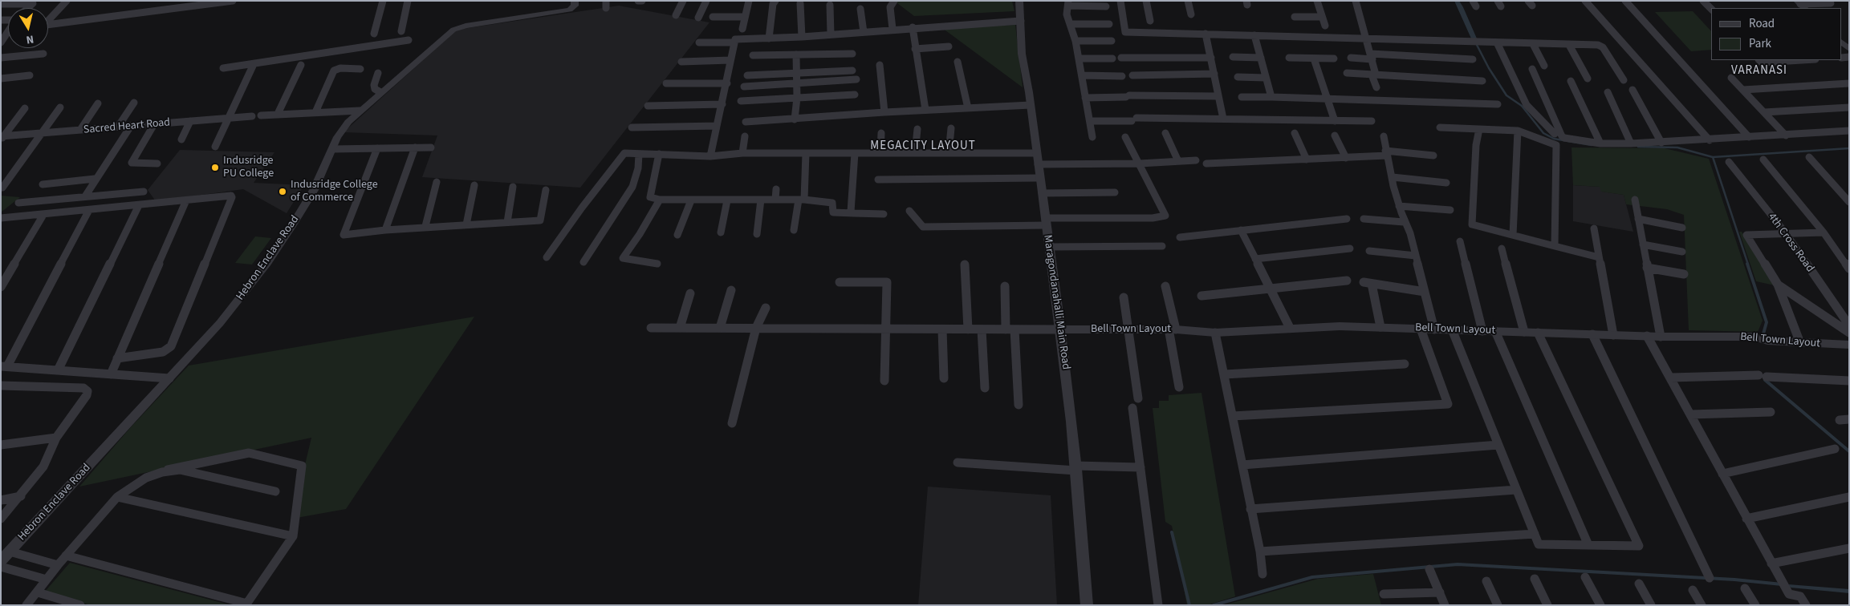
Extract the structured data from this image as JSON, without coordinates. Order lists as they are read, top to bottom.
{
  "streets": {
    "street": [
      "Sacred Heart Road",
      "4th Cross Road",
      "Hebron Enclave Road",
      "Maragondanahalli Main Road",
      "Bell Town Layout"
    ]
  },
  "crossings": [
    ["Maragondanahalli Main Road", "Bell Town Layout"]
  ],
  "districts": ["VARANASI", "MEGACITY LAYOUT"],
  "places": ["Indusridge PU College", "Indusridge College of Commerce"],
  "legend": ["Road", "Park"],
  "north": "bottom"
}
